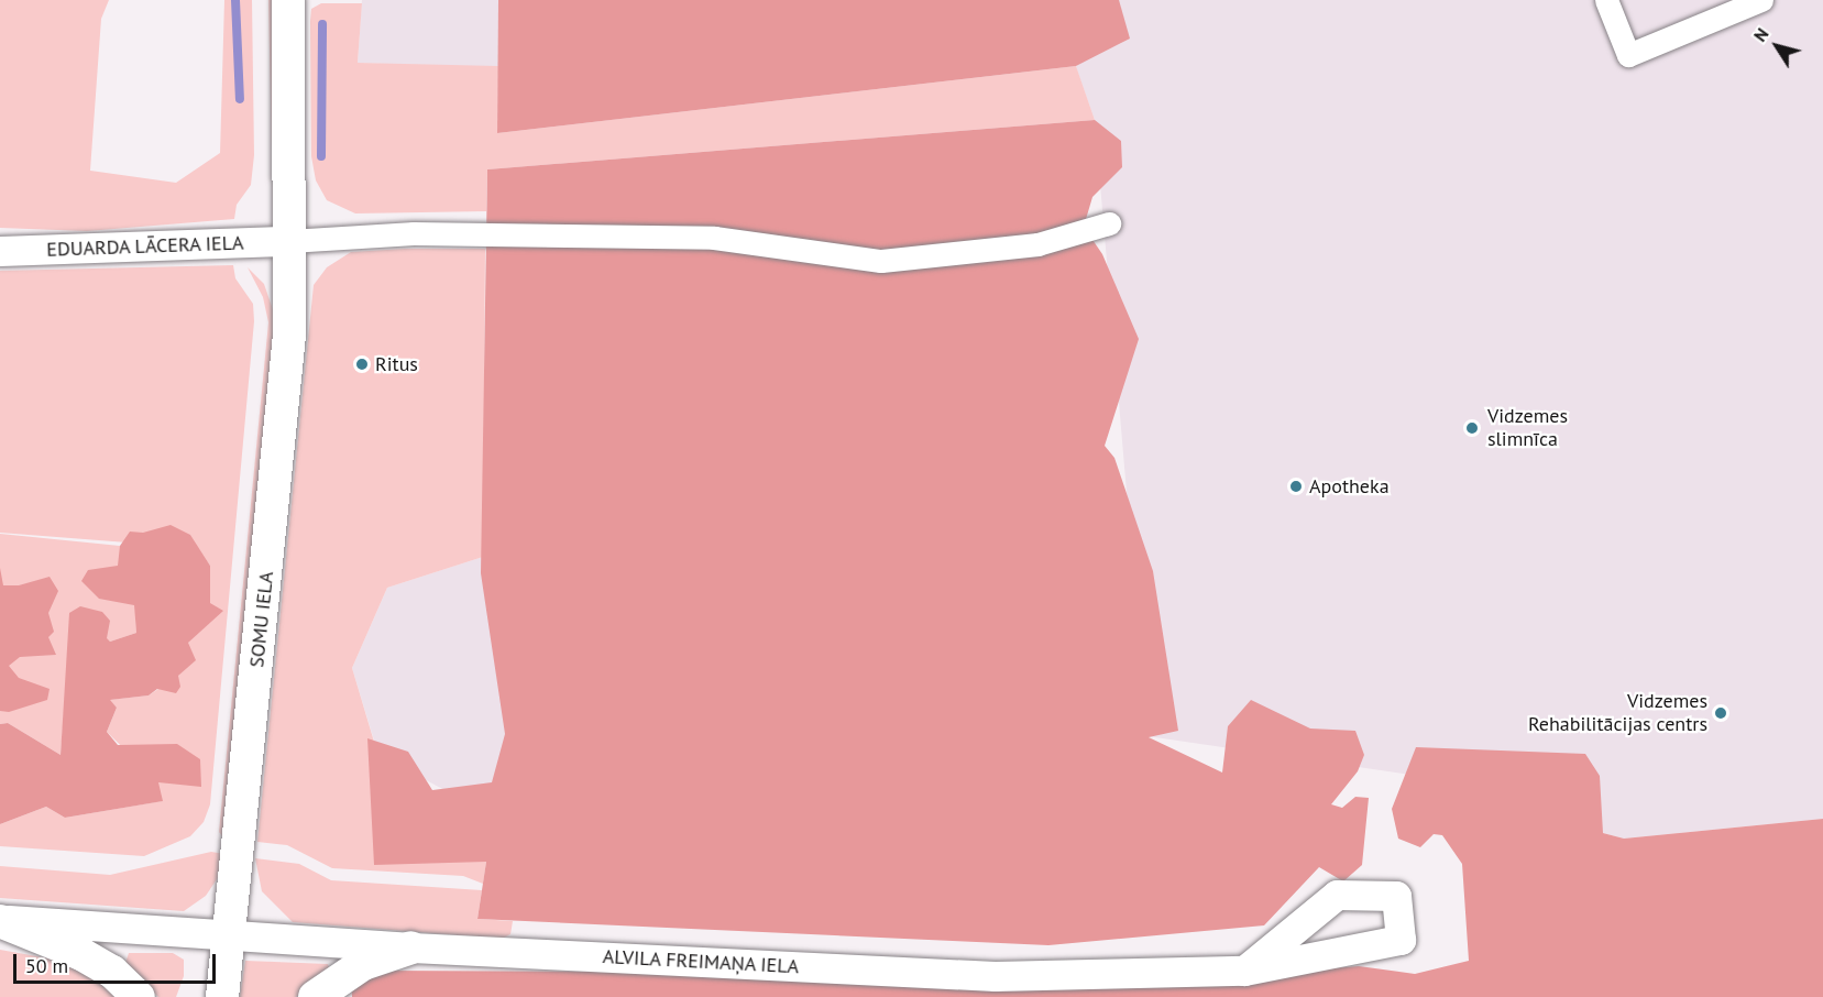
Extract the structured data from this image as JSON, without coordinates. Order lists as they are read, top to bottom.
{
  "streets": {
    "main road": ["SOMU IELA"],
    "street": ["EDUARDA LĀCERA IELA", "ALVILA FREIMAŅA IELA"]
  },
  "crossings": [
    ["EDUARDA LĀCERA IELA", "SOMU IELA"],
    ["SOMU IELA", "ALVILA FREIMAŅA IELA"]
  ],
  "places": [
    "Ritus",
    "Vidzemes slimnīca",
    "Apotheka",
    "Vidzemes Rehabilitācijas centrs"
  ],
  "scale_bar": "50 m",
  "north": "top left"
}
